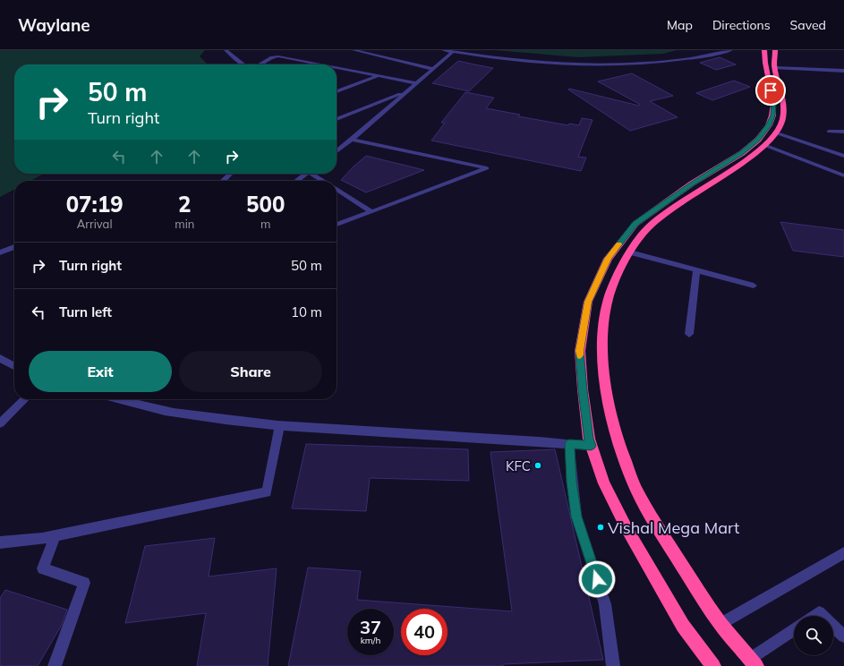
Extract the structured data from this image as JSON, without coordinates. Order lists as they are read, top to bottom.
{
  "places": ["KFC", "Vishal Mega Mart"],
  "page": {
    "header": "Waylane",
    "nav": ["Map", "Directions", "Saved"],
    "turn": ["50 m", "Turn right"],
    "eta": [
      "07:19",
      "Arrival",
      "2",
      "min",
      "500",
      "m"
    ],
    "list": [
      {
        "name": "Turn right",
        "value": "50 m"
      },
      {
        "name": "Turn left",
        "value": "10 m"
      }
    ],
    "buttons": ["Exit", "Share"],
    "speed": "37 km/h",
    "limit": "40"
  }
}
